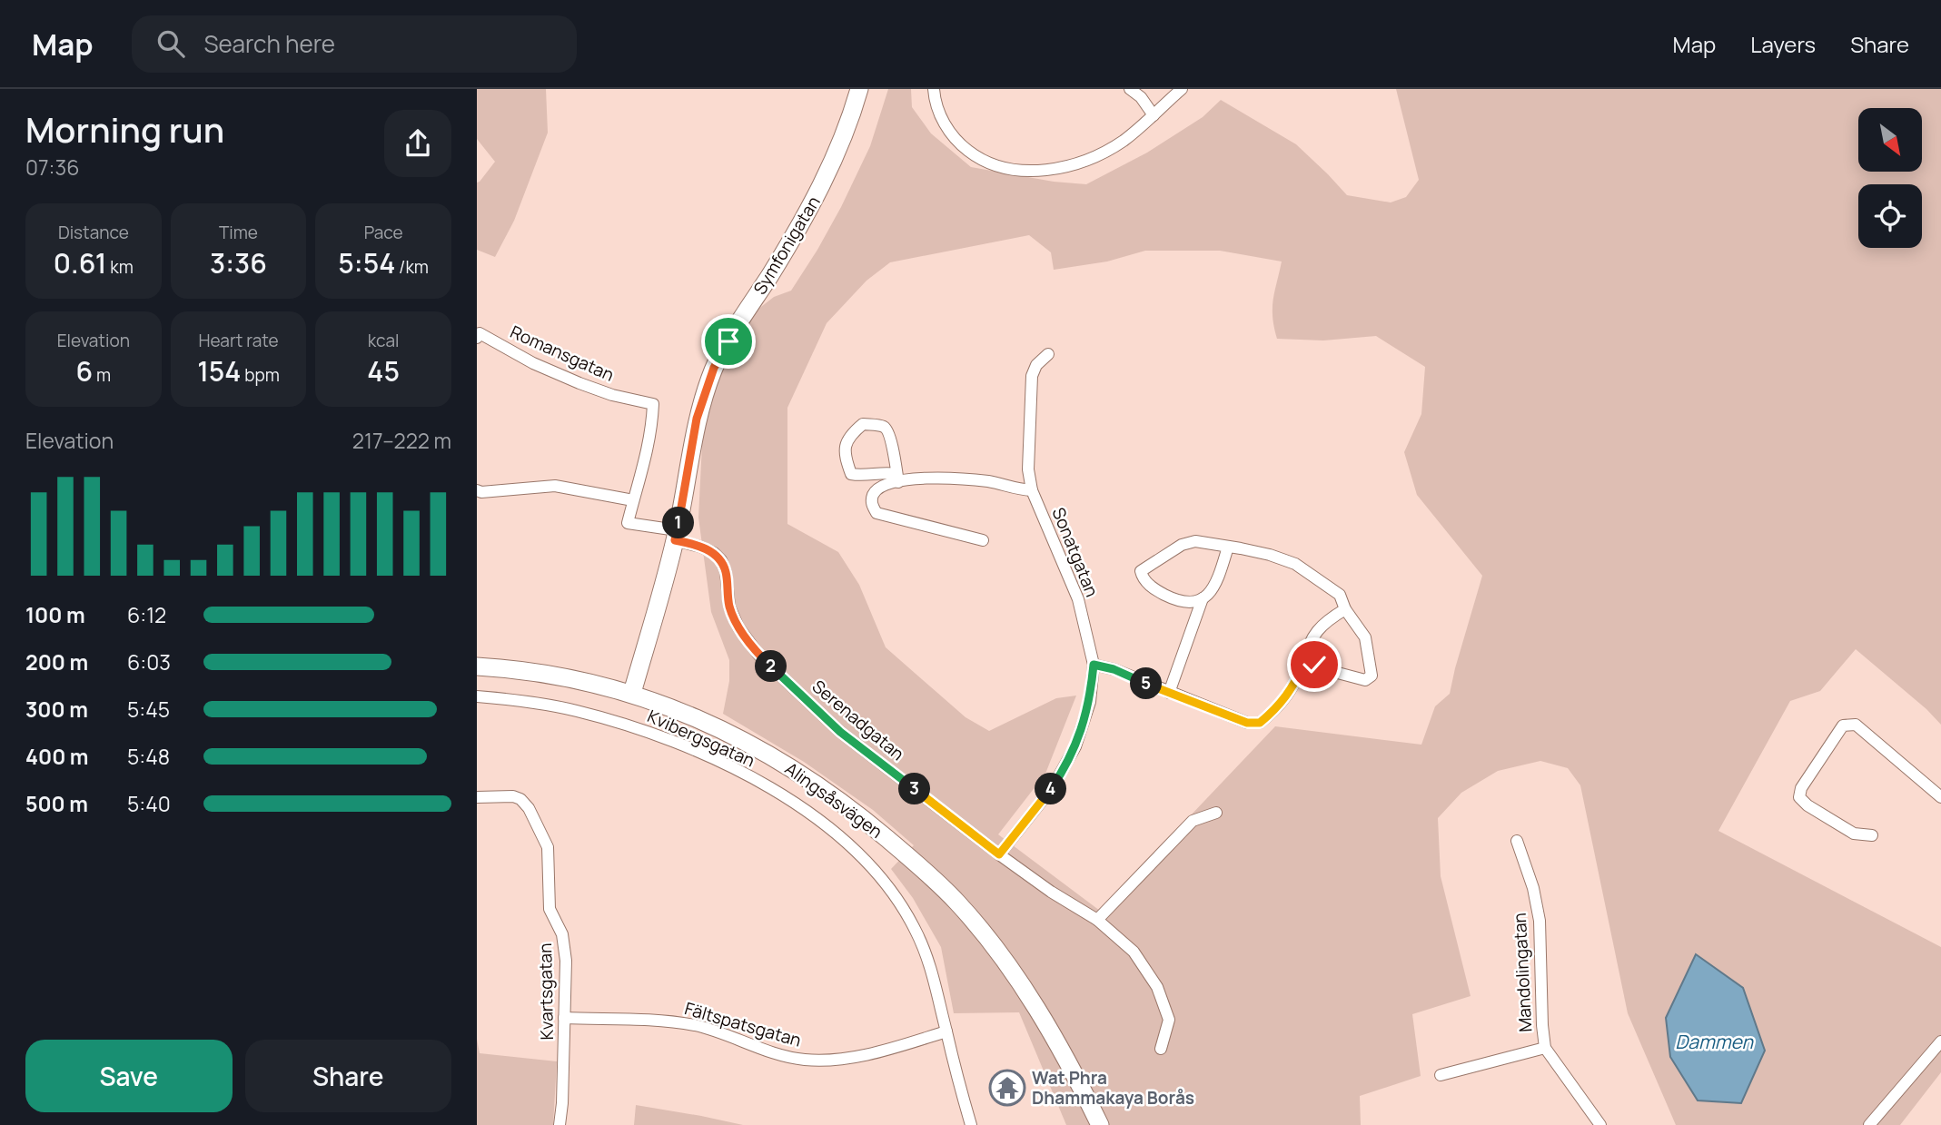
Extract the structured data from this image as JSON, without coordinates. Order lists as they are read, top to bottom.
{
  "streets": {
    "main road": ["Symfonigatan", "Alingsåsvägen"],
    "street": [
      "Romansgatan",
      "Sonatgatan",
      "Serenadgatan",
      "Kvibergsgatan",
      "Mandolingatan",
      "Kvartsgatan",
      "Fältspatsgatan"
    ]
  },
  "crossings": [
    ["Symfonigatan", "Romansgatan"],
    ["Symfonigatan", "Serenadgatan"],
    ["Symfonigatan", "Alingsåsvägen"],
    ["Romansgatan", "Serenadgatan"],
    ["Sonatgatan", "Serenadgatan"],
    ["Kvibergsgatan", "Fältspatsgatan"],
    ["Kvartsgatan", "Fältspatsgatan"]
  ],
  "water": ["Dammen"],
  "places": {
    "temple": ["Wat Phra Dhammakaya Borås"]
  },
  "north": "bottom right",
  "page": {
    "header": "Map",
    "search": "Search here",
    "nav": ["Map", "Layers", "Share"],
    "heading": ["Morning run", "07:36"],
    "stats": [
      ["Distance", "0.61 km"],
      ["Time", "3:36"],
      ["Pace", "5:54 /km"],
      ["Elevation", "6 m"],
      ["Heart rate", "154 bpm"],
      ["kcal", "45"]
    ],
    "chart": ["Elevation", "217–222 m"],
    "pins": [
      "1",
      "2",
      "5",
      "3",
      "4"
    ],
    "list": [
      {
        "name": "100 m",
        "note": "6:12"
      },
      {
        "name": "200 m",
        "note": "6:03"
      },
      {
        "name": "300 m",
        "note": "5:45"
      },
      {
        "name": "400 m",
        "note": "5:48"
      },
      {
        "name": "500 m",
        "note": "5:40"
      }
    ],
    "buttons": ["Save", "Share"]
  }
}
